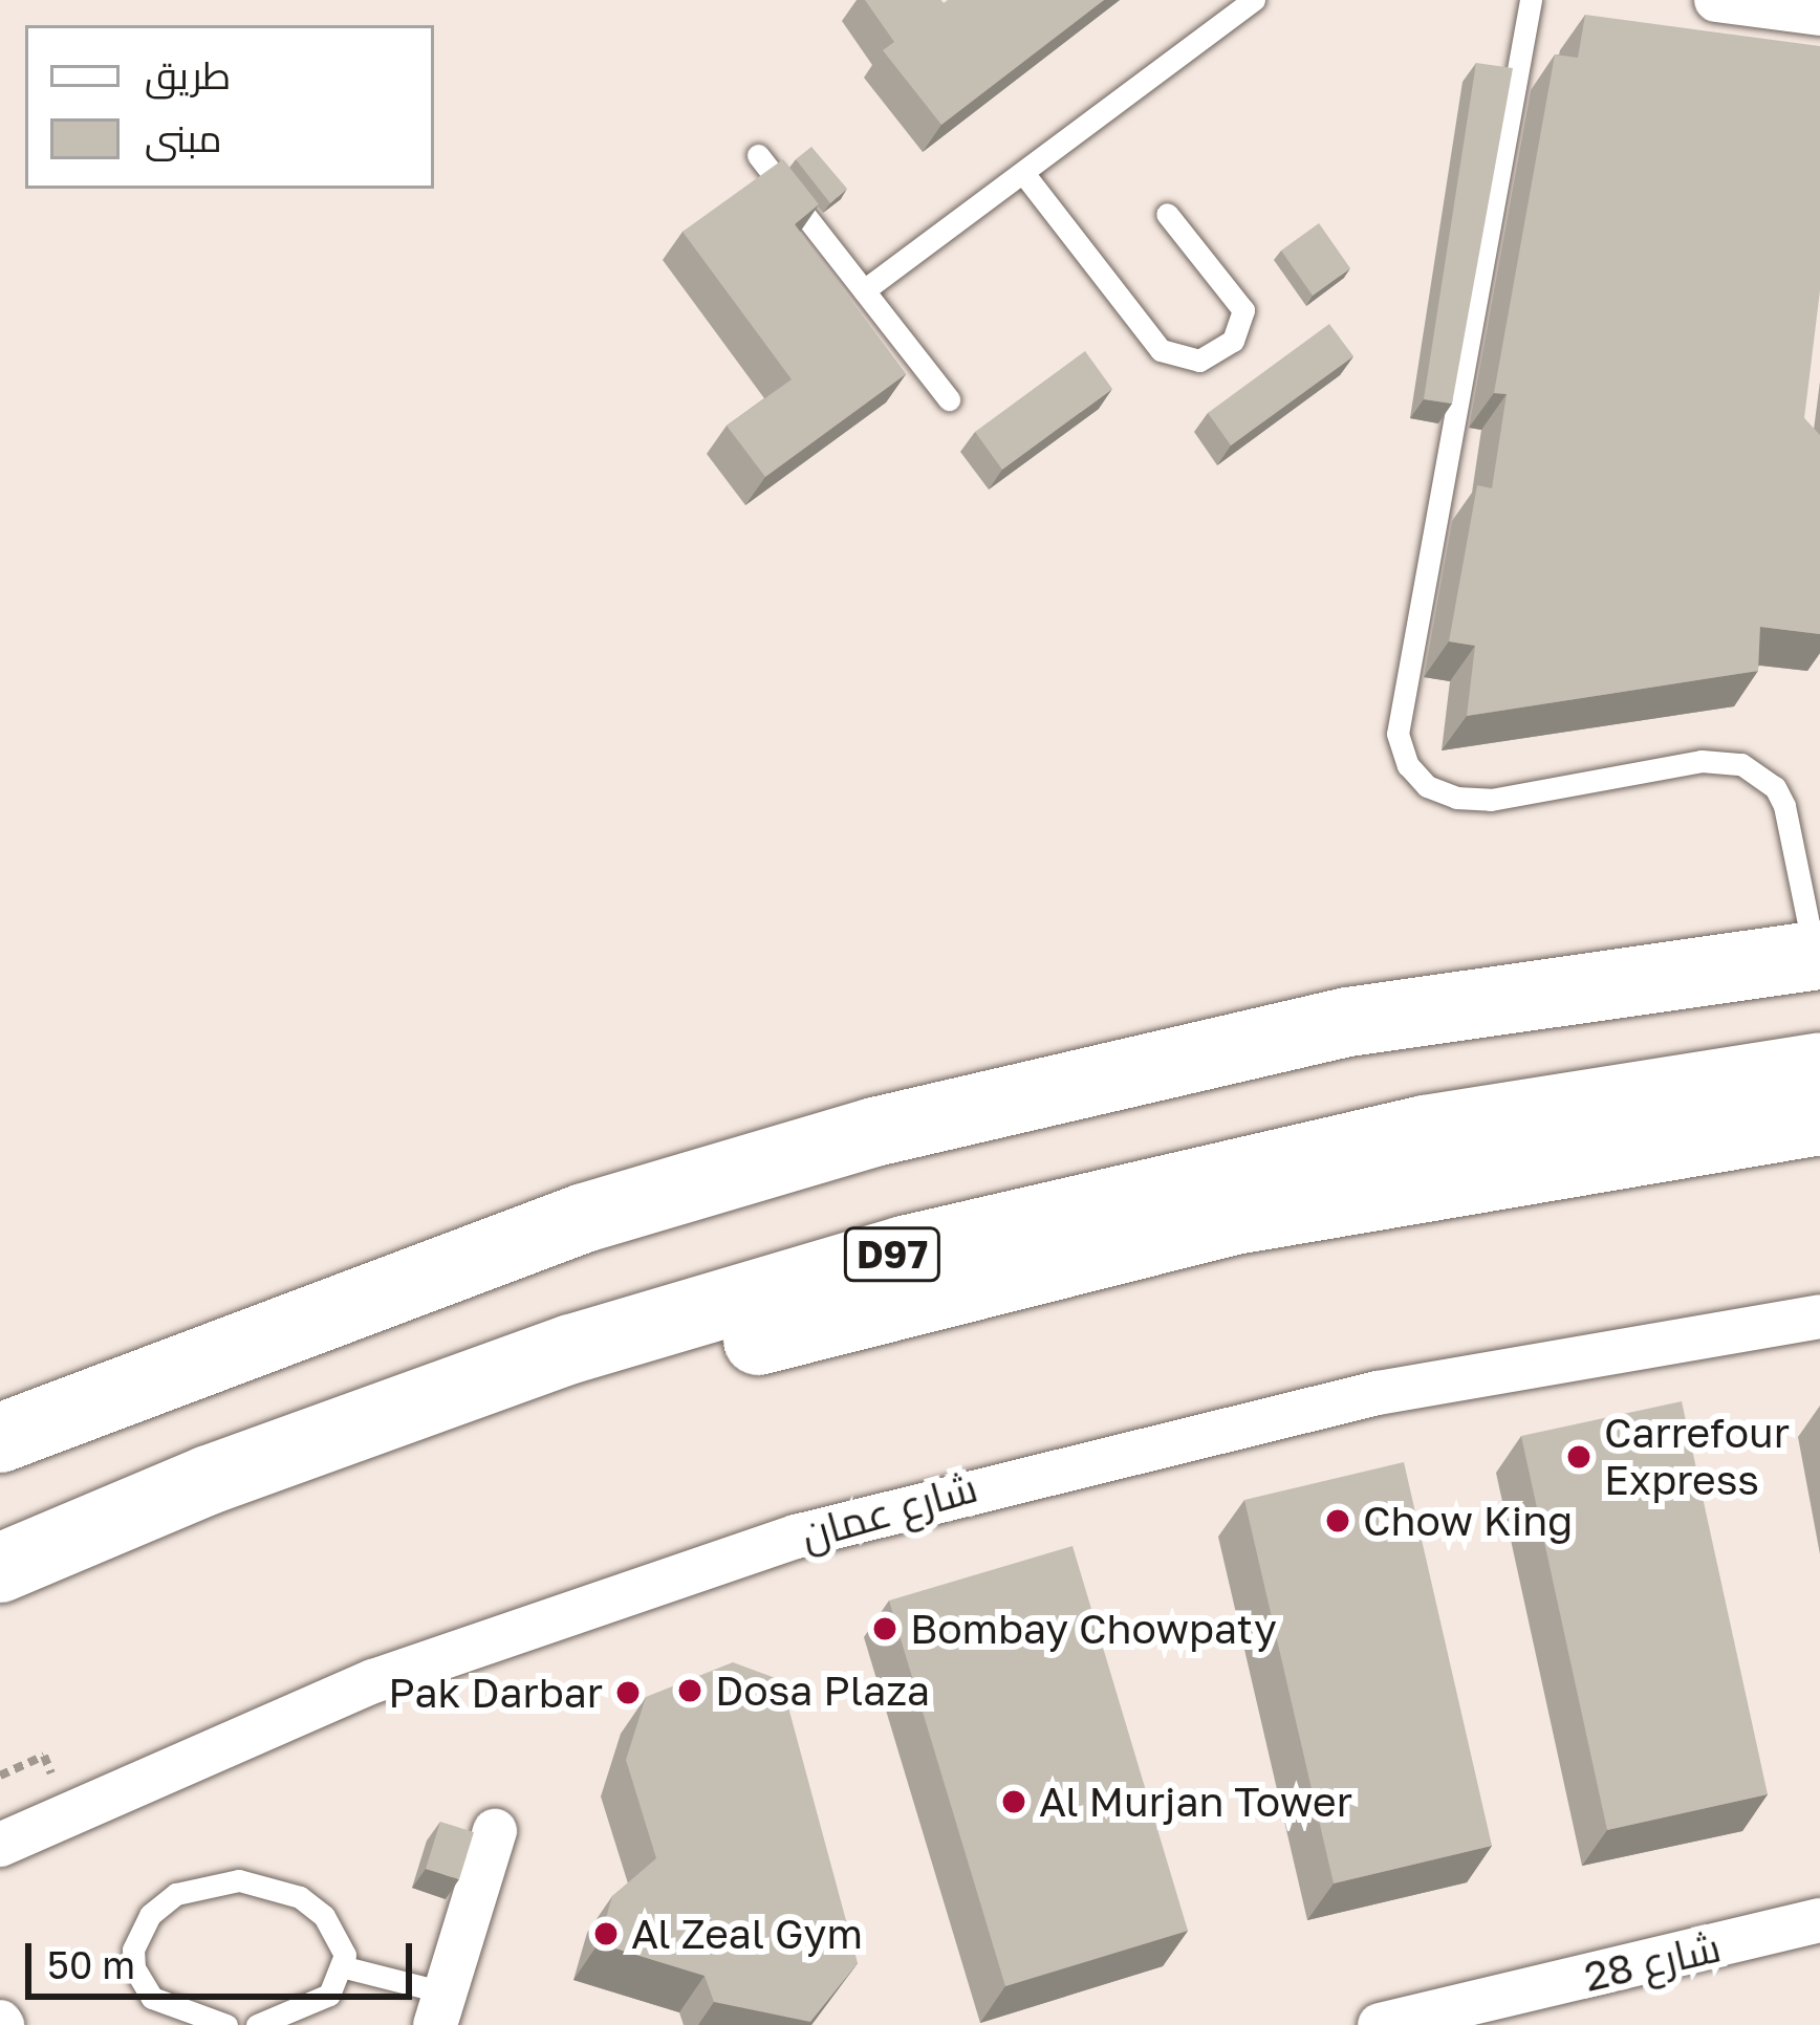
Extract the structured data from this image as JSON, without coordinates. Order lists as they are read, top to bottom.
{
  "streets": {
    "main road": ["D97"],
    "street": ["شارع عمان", "شارع 28"]
  },
  "places": [
    "Carrefour Express",
    "Chow King",
    "Bombay Chowpaty",
    "Dosa Plaza",
    "Pak Darbar",
    "Al Murjan Tower",
    "Al Zeal Gym"
  ],
  "legend": ["طريق", "مبنى"],
  "scale_bar": "50 m"
}
